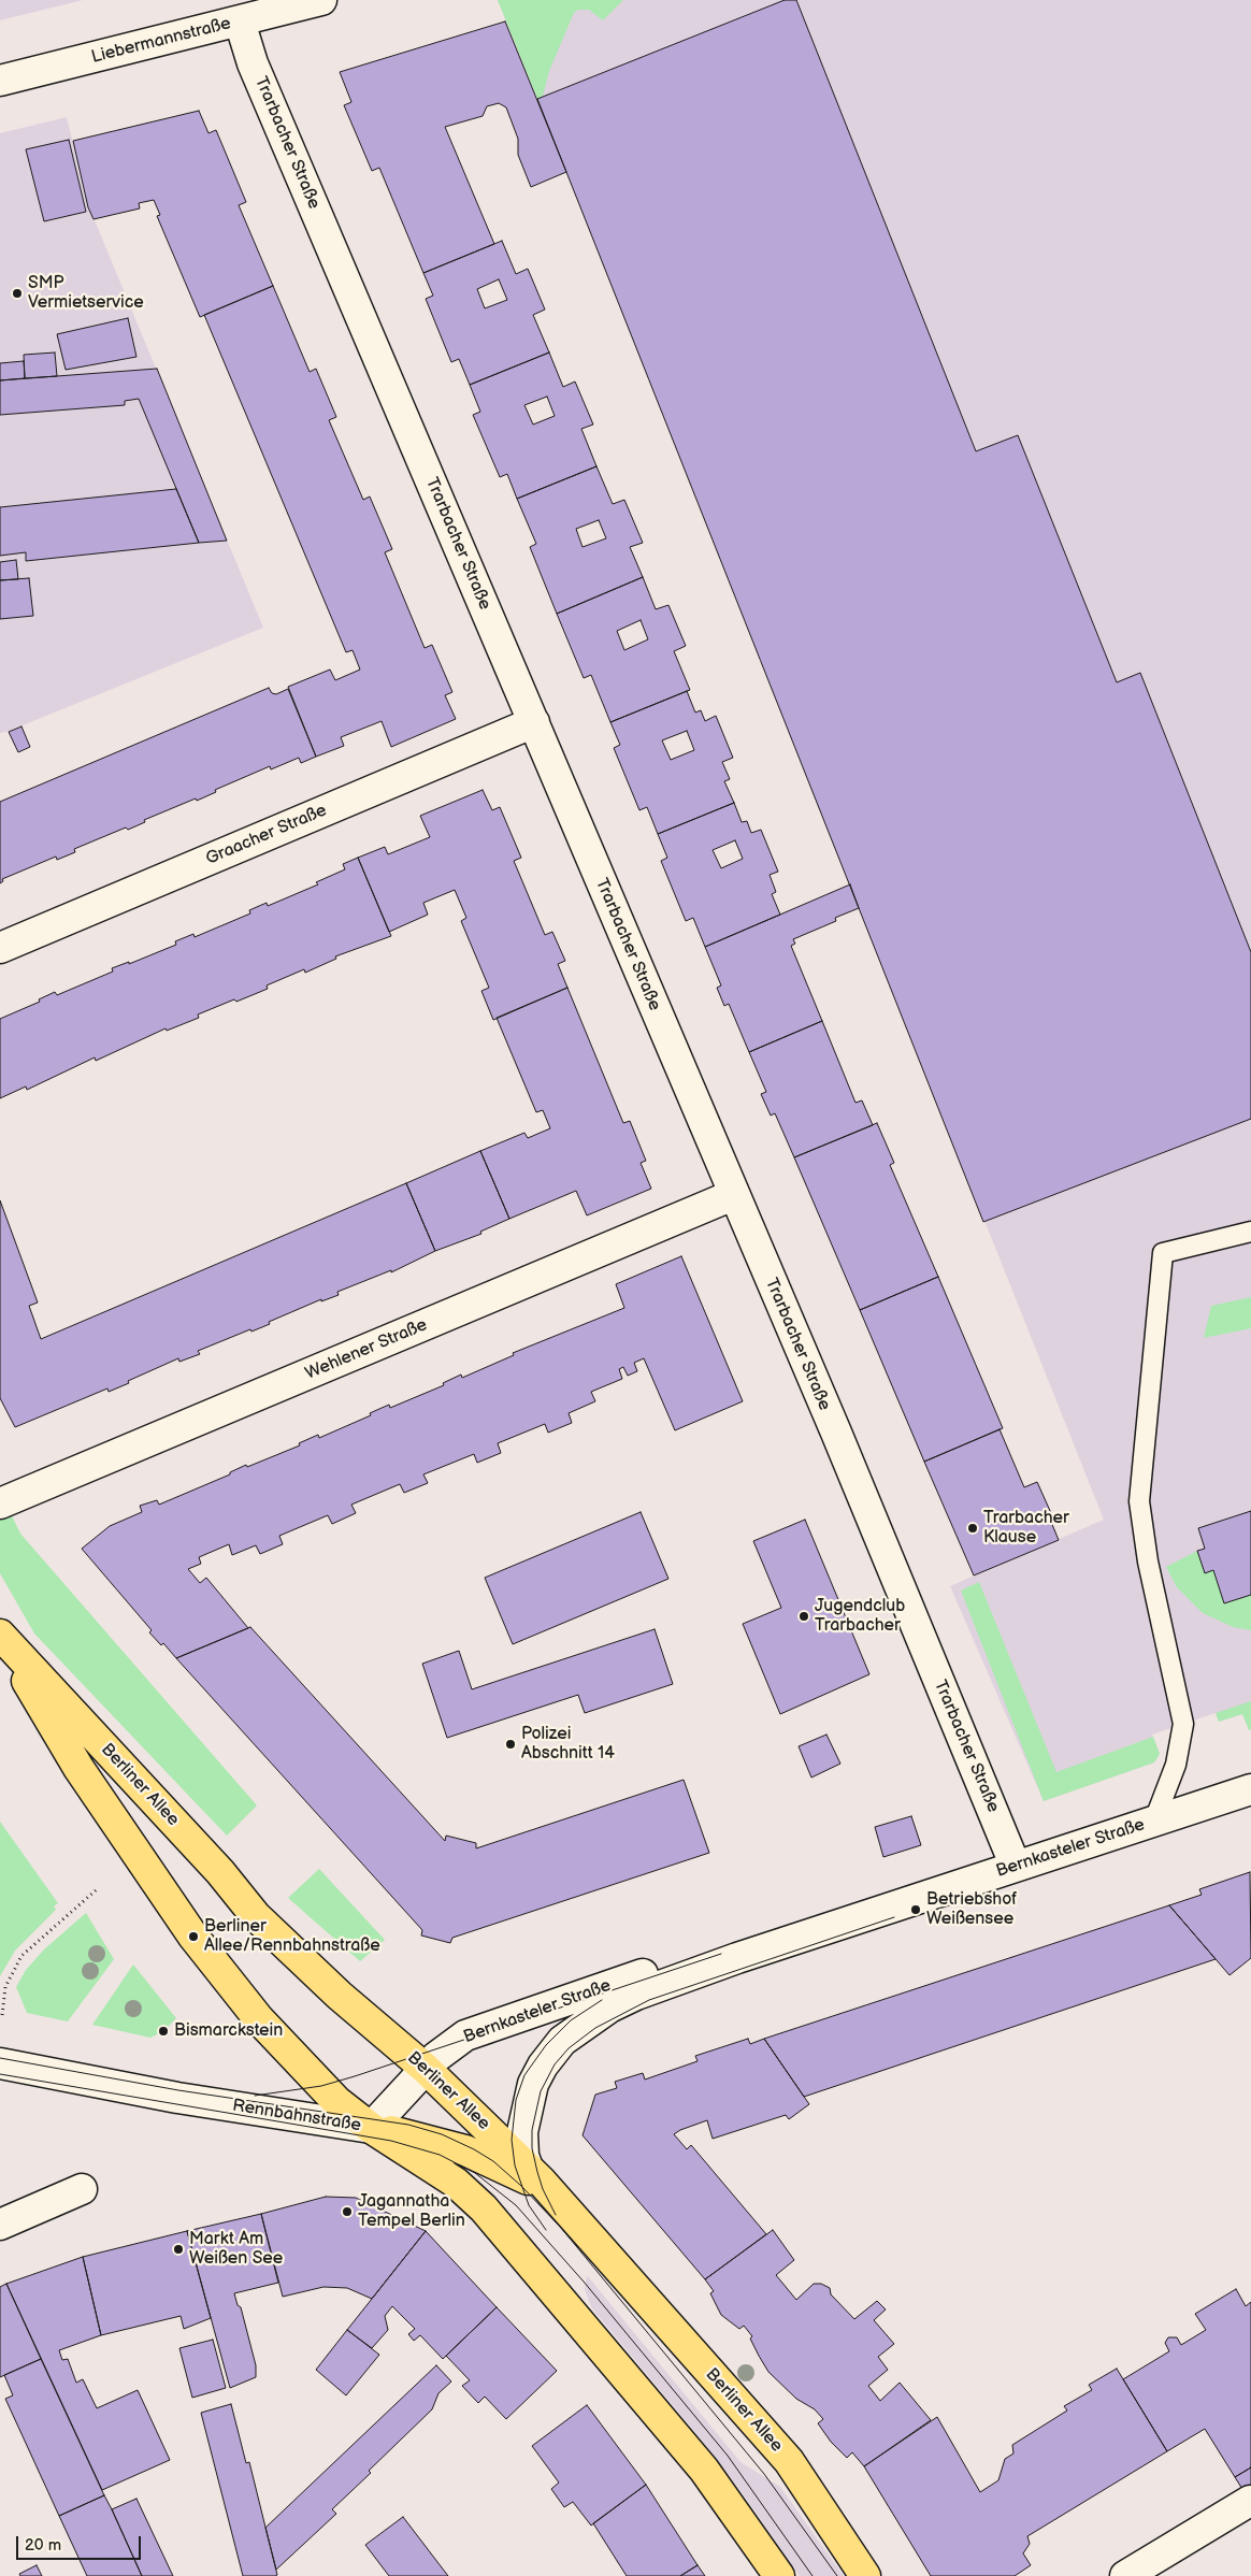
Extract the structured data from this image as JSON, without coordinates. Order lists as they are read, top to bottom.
{
  "streets": {
    "main road": ["Berliner Allee", "Rennbahnstraße"],
    "street": [
      "Liebermannstraße",
      "Trarbacher Straße",
      "Graacher Straße",
      "Wehlener Straße",
      "Bernkasteler Straße"
    ]
  },
  "crossings": [
    ["Liebermannstraße", "Trarbacher Straße"],
    ["Trarbacher Straße", "Graacher Straße"],
    ["Trarbacher Straße", "Wehlener Straße"],
    ["Trarbacher Straße", "Bernkasteler Straße"],
    ["Berliner Allee", "Bernkasteler Straße"],
    ["Berliner Allee", "Rennbahnstraße"],
    ["Bernkasteler Straße", "Rennbahnstraße"]
  ],
  "places": [
    "SMP Vermietservice",
    "Trarbacher Klause",
    "Jugendclub Trarbacher",
    "Polizei Abschnitt 14",
    "Betriebshof Weißensee",
    "Berliner Allee/Rennbahnstraße",
    "Bismarckstein",
    "Jagannatha Tempel Berlin",
    "Markt Am Weißen See"
  ],
  "scale_bar": "20 m"
}
